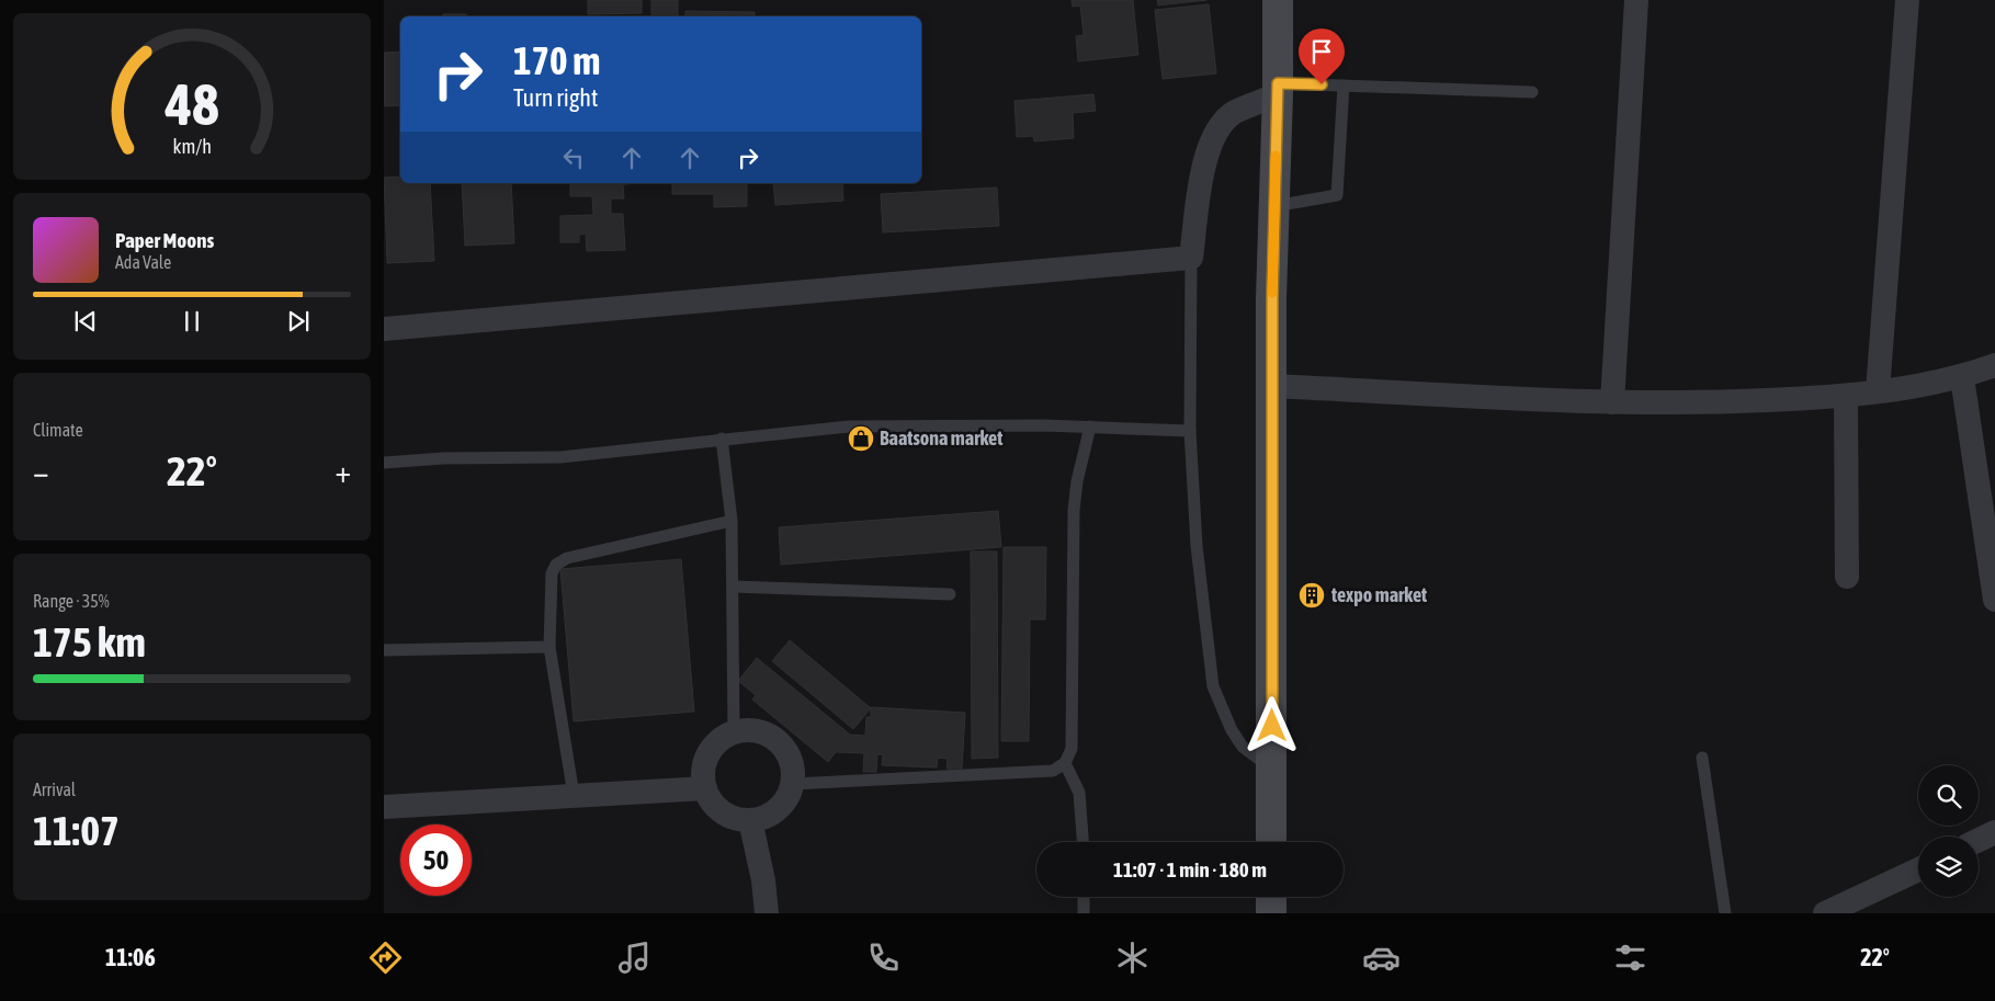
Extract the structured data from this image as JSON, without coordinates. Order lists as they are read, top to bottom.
{
  "places": {
    "shop": ["Baatsona market"],
    "building": ["texpo market"]
  },
  "page": {
    "turn": ["170 m", "Turn right"],
    "song": ["Paper Moons", "Ada Vale"],
    "tile": [
      "Climate",
      ["Range · 35%", "175 km"],
      ["Arrival", "11:07"]
    ],
    "heat": ["−", "22°", "+"],
    "limit": "50",
    "trip": "11:07 · 1 min · 180 m",
    "tabs": ["11:06", "22°"],
    "gauge": ["48", "km/h"]
  }
}
